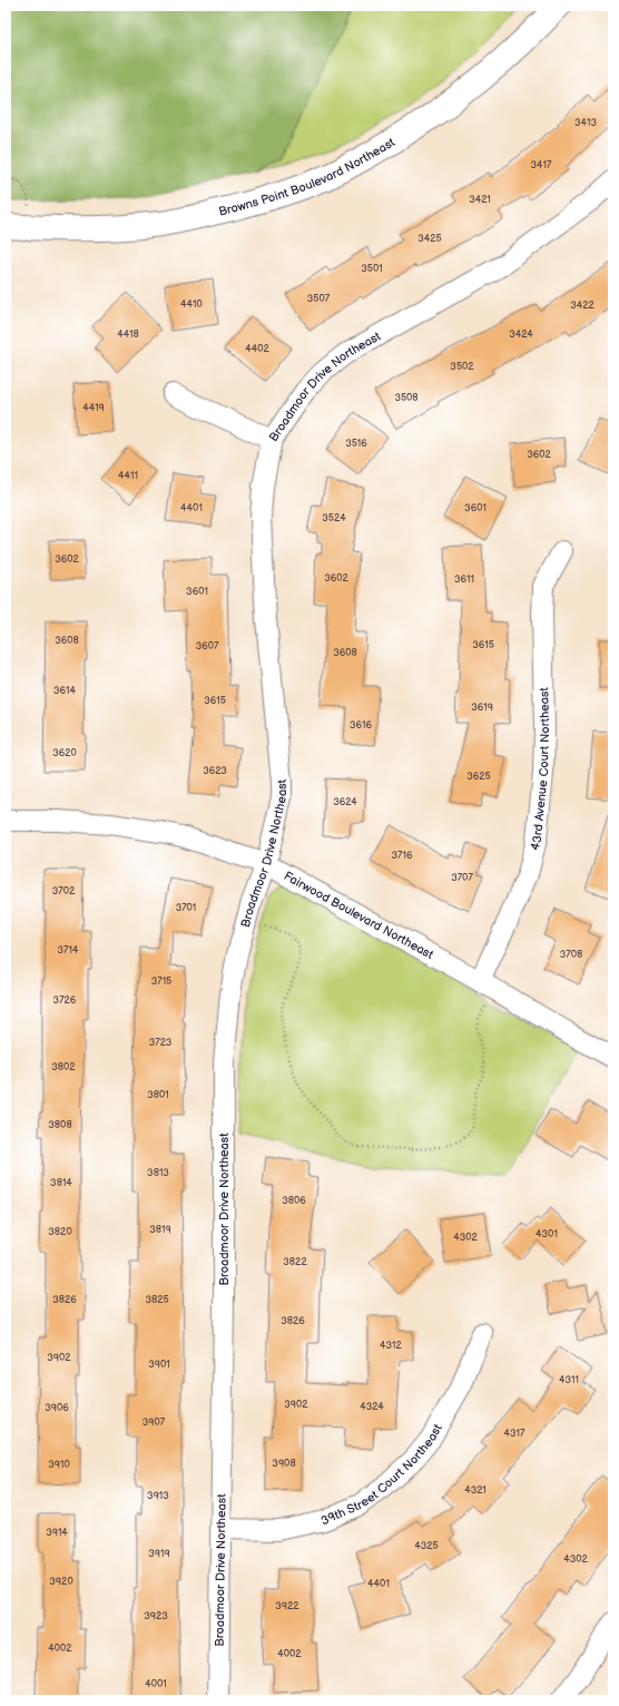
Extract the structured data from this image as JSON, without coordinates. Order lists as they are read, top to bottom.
{
  "streets": {
    "street": [
      "Browns Point Boulevard Northeast",
      "Broadmoor Drive Northeast",
      "43rd Avenue Court Northeast",
      "Fairwood Boulevard Northeast",
      "39th Street Court Northeast"
    ]
  },
  "crossings": [
    ["Broadmoor Drive Northeast", "Fairwood Boulevard Northeast"],
    ["Broadmoor Drive Northeast", "39th Street Court Northeast"],
    ["43rd Avenue Court Northeast", "Fairwood Boulevard Northeast"]
  ],
  "house_numbers": [
    "3413",
    "3417",
    "3421",
    "3425",
    "3501",
    "3507",
    "4410",
    "3422",
    "4418",
    "3424",
    "4402",
    "3502",
    "3508",
    "4419",
    "3516",
    "3602",
    "4411",
    "4401",
    "3601",
    "3524",
    "3602",
    "3602",
    "3611",
    "3601",
    "3608",
    "3615",
    "3607",
    "3608",
    "3614",
    "3615",
    "3619",
    "3616",
    "3620",
    "3623",
    "3625",
    "3624",
    "3716",
    "3707",
    "3702",
    "3701",
    "3714",
    "3708",
    "3715",
    "3726",
    "3723",
    "3802",
    "3801",
    "3808",
    "3813",
    "3814",
    "3806",
    "3819",
    "3820",
    "4301",
    "4302",
    "3822",
    "3826",
    "3825",
    "3826",
    "4312",
    "3902",
    "3901",
    "4311",
    "3902",
    "4324",
    "3906",
    "3907",
    "4317",
    "3908",
    "3910",
    "4321",
    "3913",
    "3914",
    "4325",
    "3919",
    "4302",
    "3920",
    "4401",
    "3922",
    "3923",
    "4002",
    "4002",
    "4001"
  ]
}
